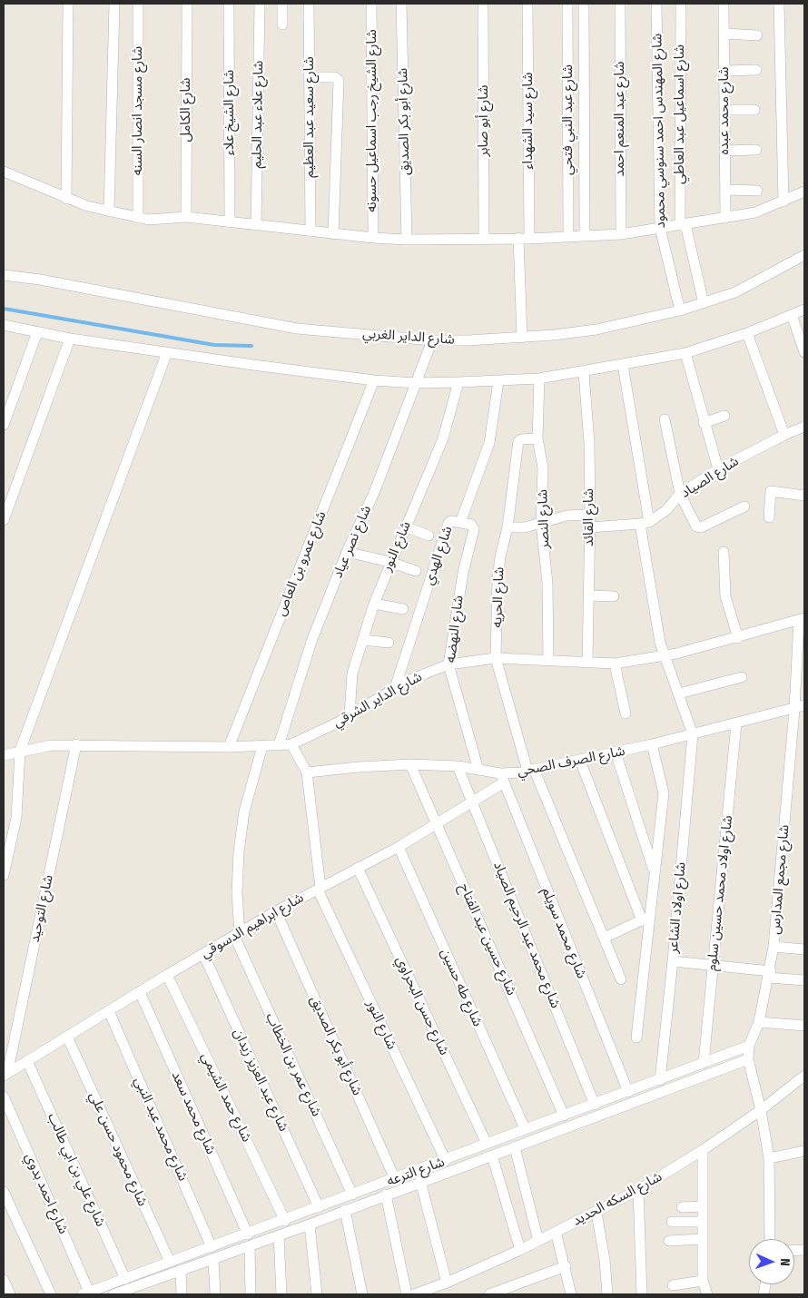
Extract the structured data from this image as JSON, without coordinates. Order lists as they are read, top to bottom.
{
  "streets": {
    "street": [
      "شارع الكامل",
      "شارع مسجد انصار السنه",
      "شارع محمد عبده",
      "شارع الشيخ علاء",
      "شارع علاء عبد الحليم",
      "شارع اسماعيل عبد العاطي",
      "شارع سعيد عبد العظيم",
      "شارع عبد المنعم احمد",
      "شارع عبد النبي فتحي",
      "شارع الشيخ رجب اسماعيل حسونه",
      "شارع أبو صابر",
      "شارع سيد الشهداء",
      "شارع أبو بكر الصديق",
      "شارع المهندس احمد سنوسي محمود",
      "شارع الداير الغربي",
      "شارع الصياد",
      "شارع القائد",
      "شارع النصر",
      "شارع نصر عياد",
      "شارع النور",
      "شارع الهدي",
      "شارع عمرو بن العاص",
      "شارع الحريه",
      "شارع النهضه",
      "شارع الداير الشرقي",
      "شارع الصرف الصحي",
      "شارع مجمع المدارس",
      "شارع اولاد محمد حسين سلوم",
      "شارع اولاد الشاعر",
      "شارع التوحيد",
      "شارع ابراهيم الدسوقي",
      "شارع محمد سويلم",
      "شارع محمد عبد الرحيم الصياد",
      "شارع حسين عبد الفتاح",
      "شارع طه حسين",
      "شارع حسن البحراوي",
      "شارع عمر بن الخطاب",
      "شارع عبد العزيز زيدان",
      "شارع حمد الشيمي",
      "شارع محمد سعد",
      "شارع محمد عبد النبي",
      "شارع محمود حسن علي",
      "شارع علي بن ابي طالب",
      "شارع الترعه",
      "شارع احمد بدوي",
      "شارع السكه الحديد"
    ]
  },
  "crossings": [
    ["شارع اسماعيل عبد العاطي", "شارع الداير الغربي"],
    ["شارع سيد الشهداء", "شارع الداير الغربي"],
    ["شارع أبو بكر الصديق", "شارع ابراهيم الدسوقي"],
    ["شارع أبو بكر الصديق", "شارع الترعه"],
    ["شارع المهندس احمد سنوسي محمود", "شارع الداير الغربي"],
    ["شارع الداير الغربي", "شارع نصر عياد"],
    ["شارع الصياد", "شارع القائد"],
    ["شارع القائد", "شارع الداير الشرقي"],
    ["شارع النصر", "شارع الحريه"],
    ["شارع النصر", "شارع الداير الشرقي"],
    ["شارع نصر عياد", "شارع الداير الشرقي"],
    ["شارع النور", "شارع الداير الشرقي"],
    ["شارع النور", "شارع الصرف الصحي"],
    ["شارع النور", "شارع ابراهيم الدسوقي"],
    ["شارع النور", "شارع الترعه"],
    ["شارع الهدي", "شارع النهضه"],
    ["شارع الهدي", "شارع الداير الشرقي"],
    ["شارع عمرو بن العاص", "شارع الداير الشرقي"],
    ["شارع الحريه", "شارع الداير الشرقي"],
    ["شارع الحريه", "شارع الصرف الصحي"],
    ["شارع النهضه", "شارع الداير الشرقي"],
    ["شارع النهضه", "شارع الصرف الصحي"],
    ["شارع الداير الشرقي", "شارع مجمع المدارس"],
    ["شارع الداير الشرقي", "شارع التوحيد"],
    ["شارع الصرف الصحي", "شارع مجمع المدارس"],
    ["شارع الصرف الصحي", "شارع اولاد محمد حسين سلوم"],
    ["شارع الصرف الصحي", "شارع اولاد الشاعر"],
    ["شارع الصرف الصحي", "شارع ابراهيم الدسوقي"],
    ["شارع الصرف الصحي", "شارع محمد سويلم"],
    ["شارع الصرف الصحي", "شارع محمد عبد الرحيم الصياد"],
    ["شارع الصرف الصحي", "شارع حسين عبد الفتاح"],
    ["شارع مجمع المدارس", "شارع الترعه"],
    ["شارع مجمع المدارس", "شارع السكه الحديد"],
    ["شارع اولاد محمد حسين سلوم", "شارع الترعه"],
    ["شارع اولاد الشاعر", "شارع الترعه"],
    ["شارع التوحيد", "شارع ابراهيم الدسوقي"],
    ["شارع ابراهيم الدسوقي", "شارع محمد سويلم"],
    ["شارع ابراهيم الدسوقي", "شارع محمد عبد الرحيم الصياد"],
    ["شارع ابراهيم الدسوقي", "شارع حسين عبد الفتاح"],
    ["شارع ابراهيم الدسوقي", "شارع طه حسين"],
    ["شارع ابراهيم الدسوقي", "شارع حسن البحراوي"],
    ["شارع ابراهيم الدسوقي", "شارع عمر بن الخطاب"],
    ["شارع ابراهيم الدسوقي", "شارع عبد العزيز زيدان"],
    ["شارع ابراهيم الدسوقي", "شارع حمد الشيمي"],
    ["شارع ابراهيم الدسوقي", "شارع محمد سعد"],
    ["شارع ابراهيم الدسوقي", "شارع محمد عبد النبي"],
    ["شارع ابراهيم الدسوقي", "شارع محمود حسن علي"],
    ["شارع ابراهيم الدسوقي", "شارع علي بن ابي طالب"],
    ["شارع محمد سويلم", "شارع الترعه"],
    ["شارع محمد عبد الرحيم الصياد", "شارع الترعه"],
    ["شارع حسين عبد الفتاح", "شارع الترعه"],
    ["شارع طه حسين", "شارع الترعه"],
    ["شارع حسن البحراوي", "شارع الترعه"],
    ["شارع عمر بن الخطاب", "شارع الترعه"],
    ["شارع عبد العزيز زيدان", "شارع الترعه"],
    ["شارع حمد الشيمي", "شارع الترعه"],
    ["شارع محمد سعد", "شارع الترعه"],
    ["شارع محمد عبد النبي", "شارع الترعه"],
    ["شارع محمود حسن علي", "شارع الترعه"],
    ["شارع علي بن ابي طالب", "شارع الترعه"],
    ["شارع الترعه", "شارع احمد بدوي"]
  ],
  "north": "right"
}
